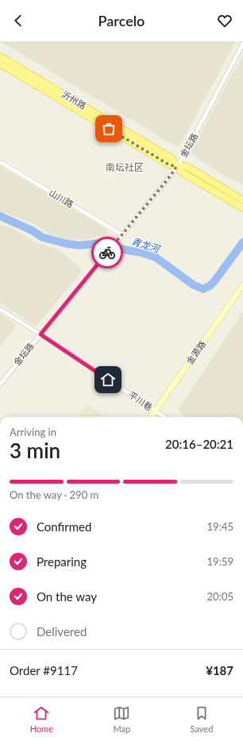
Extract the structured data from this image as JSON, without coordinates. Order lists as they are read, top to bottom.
{
  "streets": {
    "main road": ["沂州路"],
    "street": [
      "金坛路",
      "山川路",
      "金源路",
      "平川巷"
    ]
  },
  "crossings": [
    ["沂州路", "金坛路"],
    ["金坛路", "山川路"],
    ["金坛路", "平川巷"],
    ["金源路", "平川巷"]
  ],
  "districts": ["南坛社区"],
  "water": ["青龙河"],
  "page": {
    "header": "Parcelo",
    "heading": ["3 min", "Arriving in", "20:16–20:21"],
    "panel": ["Order #9117", "¥187"],
    "bar": "On the way · 290 m",
    "list": [
      ["Confirmed", "19:45"],
      ["Preparing", "19:59"],
      ["On the way", "20:05"],
      "Delivered"
    ],
    "tabs": ["Home", "Map", "Saved"]
  }
}
